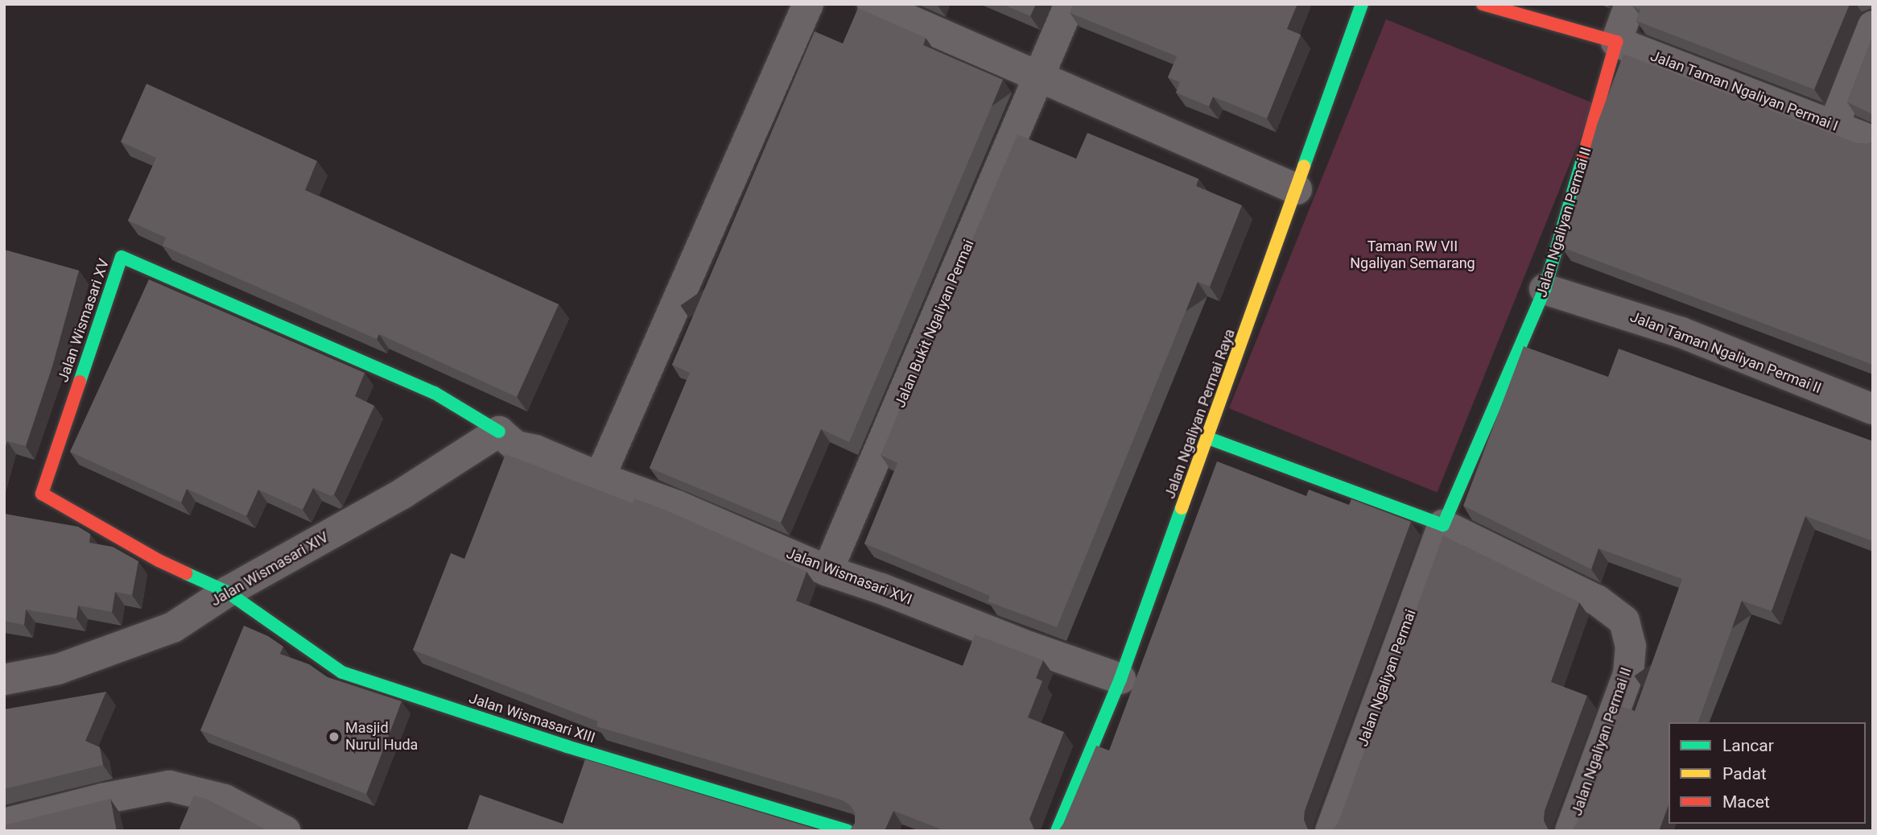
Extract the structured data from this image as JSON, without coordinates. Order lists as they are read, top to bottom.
{
  "streets": {
    "street": [
      "Jalan Taman Ngaliyan Permai I",
      "Jalan Ngaliyan Permai II",
      "Jalan Wismasari XV",
      "Jalan Bukit Ngaliyan Permai",
      "Jalan Taman Ngaliyan Permai II",
      "Jalan Ngaliyan Permai Raya",
      "Jalan Wismasari XIV",
      "Jalan Wismasari XVI",
      "Jalan Ngaliyan Permai",
      "Jalan Wismasari XIII"
    ]
  },
  "crossings": [
    ["Jalan Taman Ngaliyan Permai I", "Jalan Ngaliyan Permai II"],
    ["Jalan Ngaliyan Permai II", "Jalan Taman Ngaliyan Permai II"],
    ["Jalan Ngaliyan Permai II", "Jalan Ngaliyan Permai Raya"],
    ["Jalan Ngaliyan Permai II", "Jalan Ngaliyan Permai"],
    ["Jalan Wismasari XV", "Jalan Wismasari XIV"],
    ["Jalan Wismasari XV", "Jalan Wismasari XVI"],
    ["Jalan Wismasari XV", "Jalan Wismasari XIII"],
    ["Jalan Bukit Ngaliyan Permai", "Jalan Wismasari XVI"],
    ["Jalan Ngaliyan Permai Raya", "Jalan Wismasari XVI"],
    ["Jalan Wismasari XIV", "Jalan Wismasari XVI"],
    ["Jalan Wismasari XIV", "Jalan Wismasari XIII"]
  ],
  "parks": ["Taman RW VII Ngaliyan Semarang"],
  "places": ["Masjid Nurul Huda"],
  "legend": ["Lancar", "Padat", "Macet"]
}
